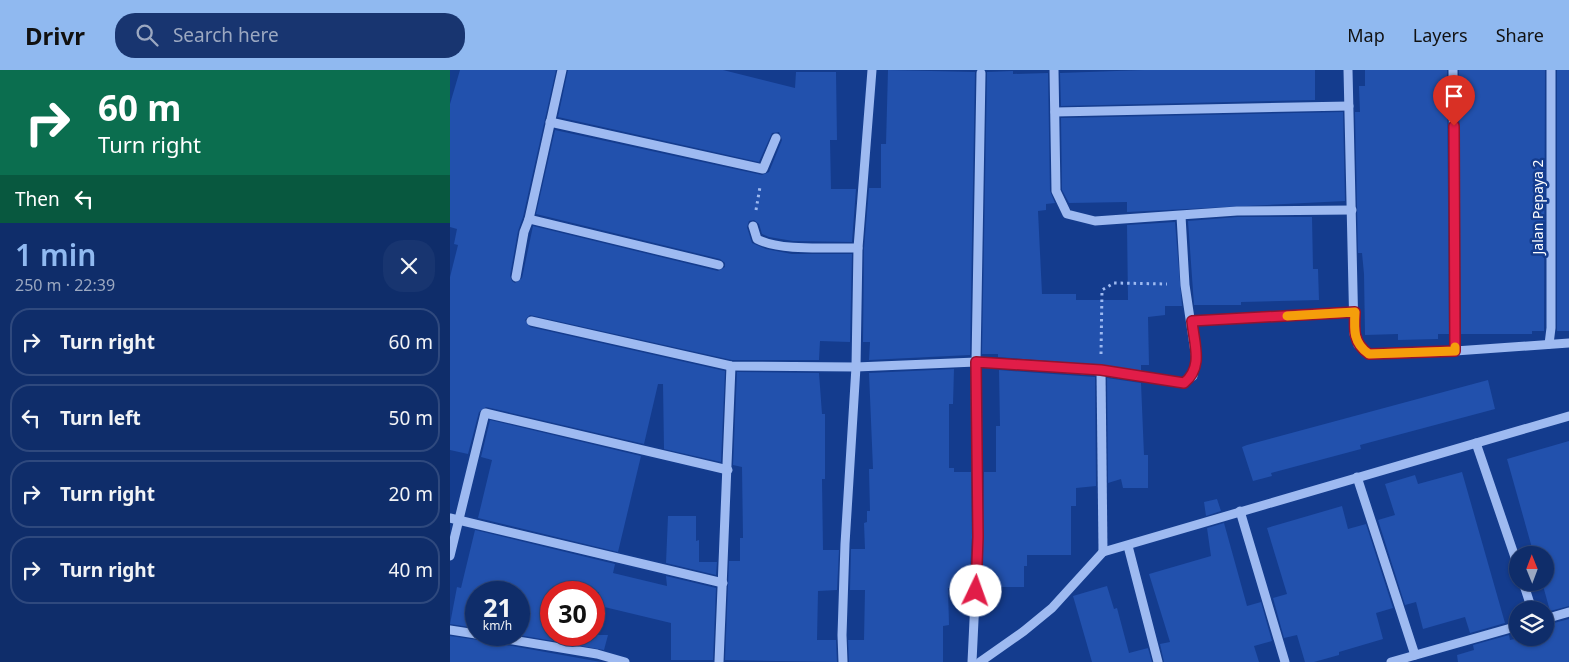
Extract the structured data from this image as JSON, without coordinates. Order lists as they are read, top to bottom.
{
  "streets": {
    "street": ["Jalan Pepaya 2"]
  },
  "north": "top",
  "page": {
    "header": "Drivr",
    "search": "Search here",
    "nav": ["Map", "Layers", "Share"],
    "turn": ["60 m", "Turn right"],
    "then": "Then",
    "heading": ["1 min", "250 m · 22:39"],
    "list": [
      {
        "name": "Turn right",
        "value": "60 m"
      },
      {
        "name": "Turn left",
        "value": "50 m"
      },
      {
        "name": "Turn right",
        "value": "20 m"
      },
      {
        "name": "Turn right",
        "value": "40 m"
      }
    ],
    "speed": "21 km/h",
    "limit": "30"
  }
}
